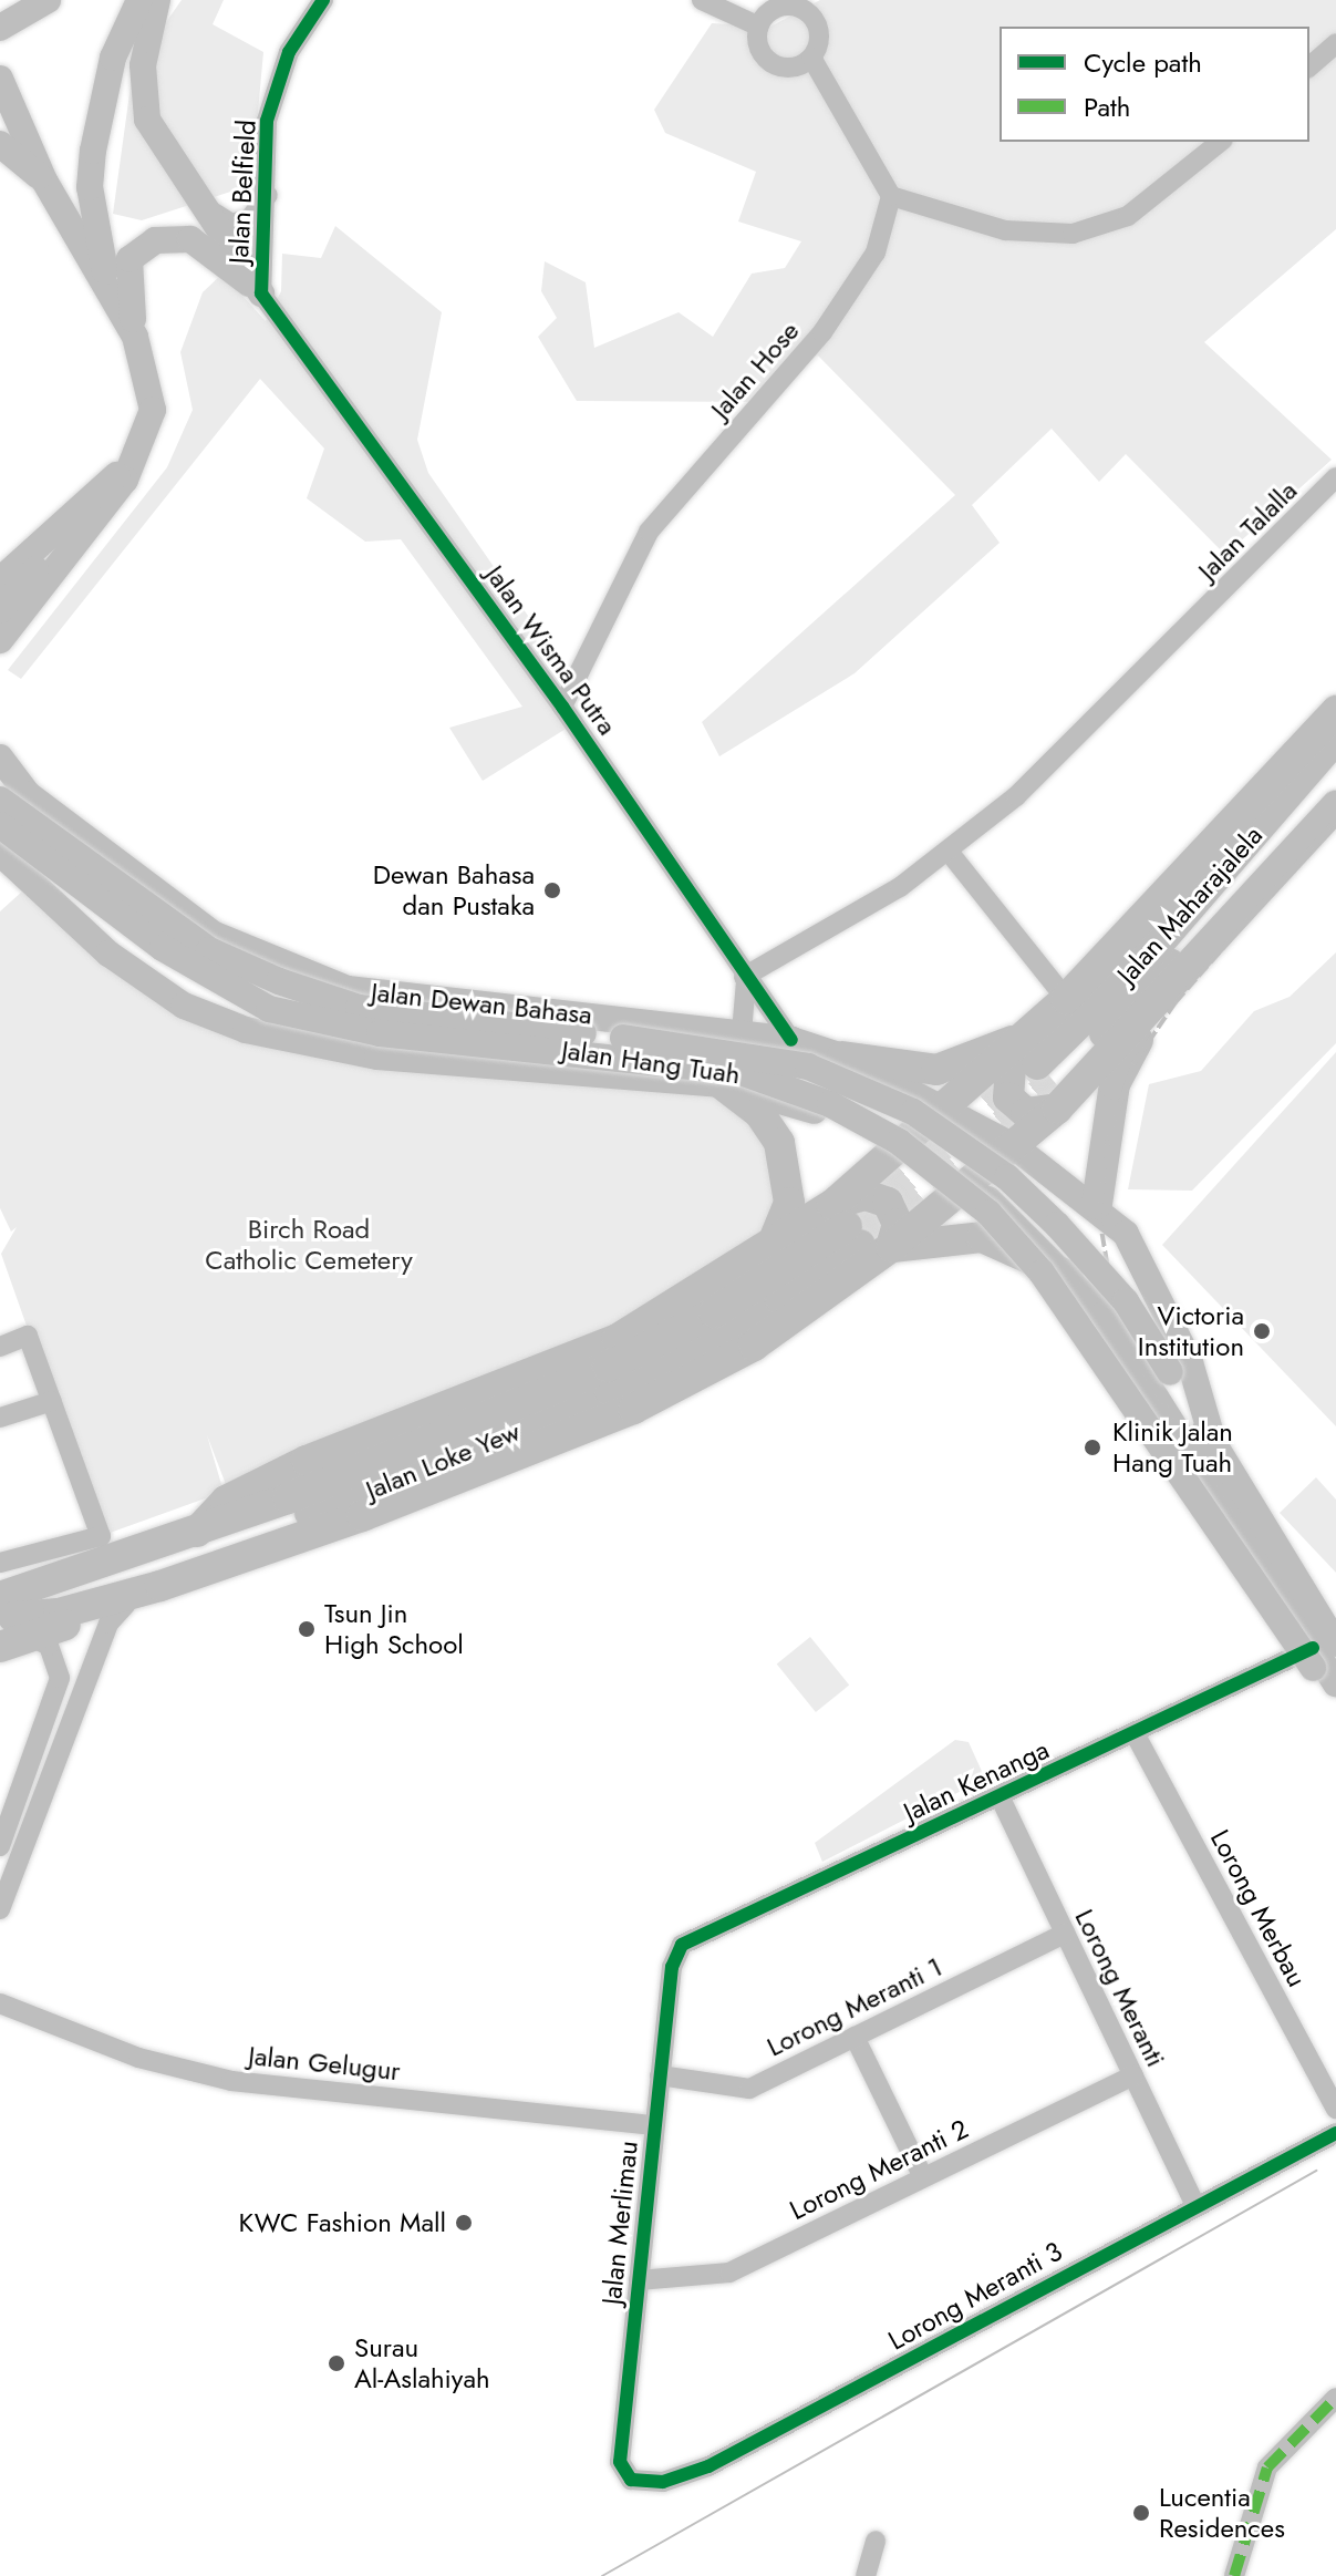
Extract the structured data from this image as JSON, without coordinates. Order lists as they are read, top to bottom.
{
  "streets": {
    "highway": ["Jalan Maharajalela", "Jalan Loke Yew"],
    "main road": ["Jalan Dewan Bahasa", "Jalan Hang Tuah"],
    "street": [
      "Jalan Belfield",
      "Jalan Hose",
      "Jalan Talalla",
      "Jalan Wisma Putra",
      "Jalan Kenanga",
      "Lorong Merbau",
      "Lorong Meranti",
      "Lorong Meranti 1",
      "Jalan Gelugur",
      "Lorong Meranti 2",
      "Jalan Merlimau",
      "Lorong Meranti 3"
    ]
  },
  "crossings": [
    ["Jalan Belfield", "Jalan Wisma Putra"],
    ["Jalan Hose", "Jalan Wisma Putra"],
    ["Jalan Talalla", "Jalan Wisma Putra"],
    ["Jalan Wisma Putra", "Jalan Dewan Bahasa"],
    ["Jalan Dewan Bahasa", "Jalan Hang Tuah"],
    ["Jalan Hang Tuah", "Jalan Kenanga"],
    ["Jalan Kenanga", "Lorong Merbau"],
    ["Jalan Kenanga", "Lorong Meranti"],
    ["Jalan Kenanga", "Jalan Merlimau"],
    ["Lorong Meranti", "Lorong Meranti 1"],
    ["Lorong Meranti", "Lorong Meranti 2"],
    ["Lorong Meranti", "Lorong Meranti 3"],
    ["Lorong Meranti 1", "Jalan Merlimau"],
    ["Jalan Gelugur", "Jalan Merlimau"],
    ["Lorong Meranti 2", "Jalan Merlimau"],
    ["Jalan Merlimau", "Lorong Meranti 3"]
  ],
  "parks": ["Birch Road Catholic Cemetery"],
  "places": [
    "Dewan Bahasa dan Pustaka",
    "Victoria Institution",
    "Klinik Jalan Hang Tuah",
    "Tsun Jin High School",
    "KWC Fashion Mall",
    "Surau Al-Aslahiyah",
    "Lucentia Residences"
  ],
  "legend": ["Cycle path", "Path"]
}
